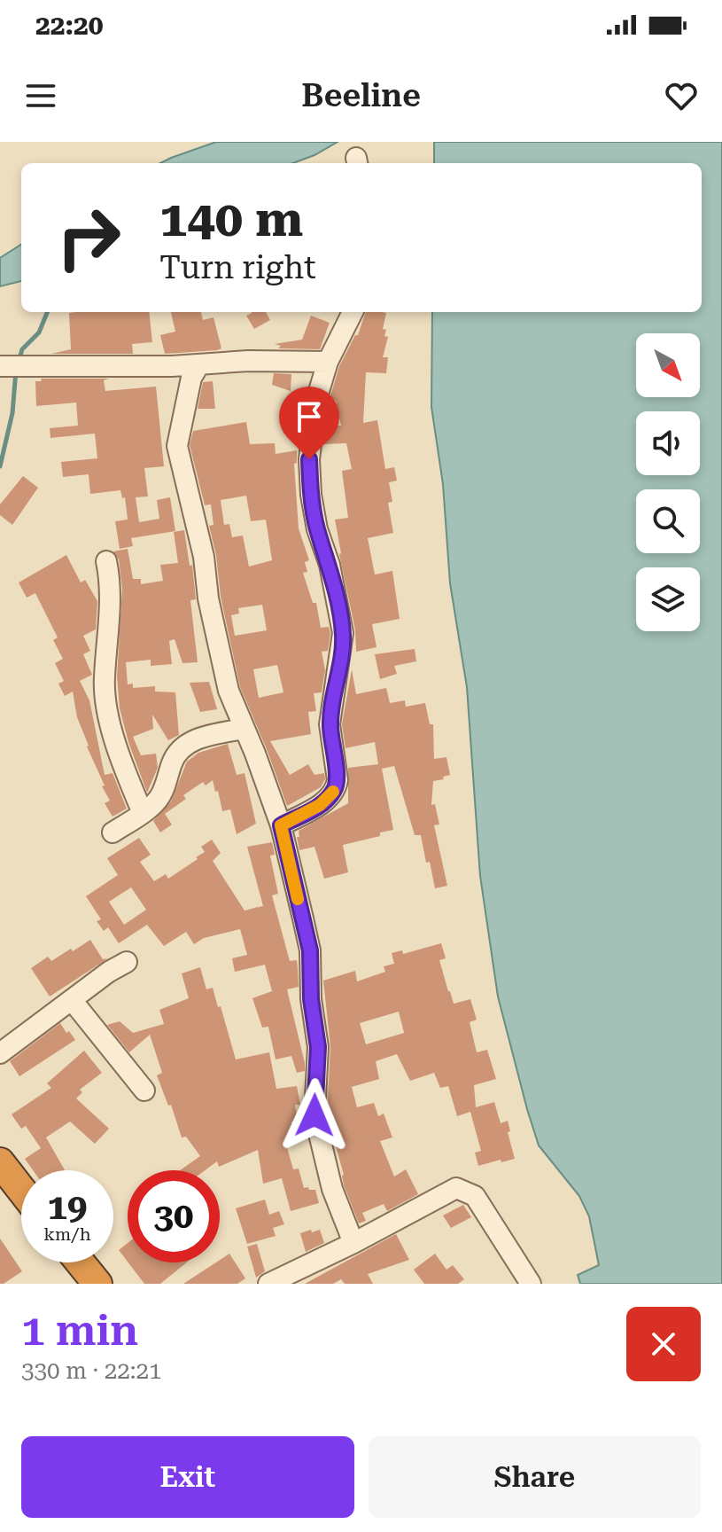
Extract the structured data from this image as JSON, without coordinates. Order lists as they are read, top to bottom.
{
  "north": "bottom right",
  "page": {
    "status": "22:20",
    "header": "Beeline",
    "turn": ["140 m", "Turn right"],
    "speed": "19 km/h",
    "limit": "30",
    "heading": ["1 min", "330 m · 22:21"],
    "buttons": ["Exit", "Share"]
  }
}
